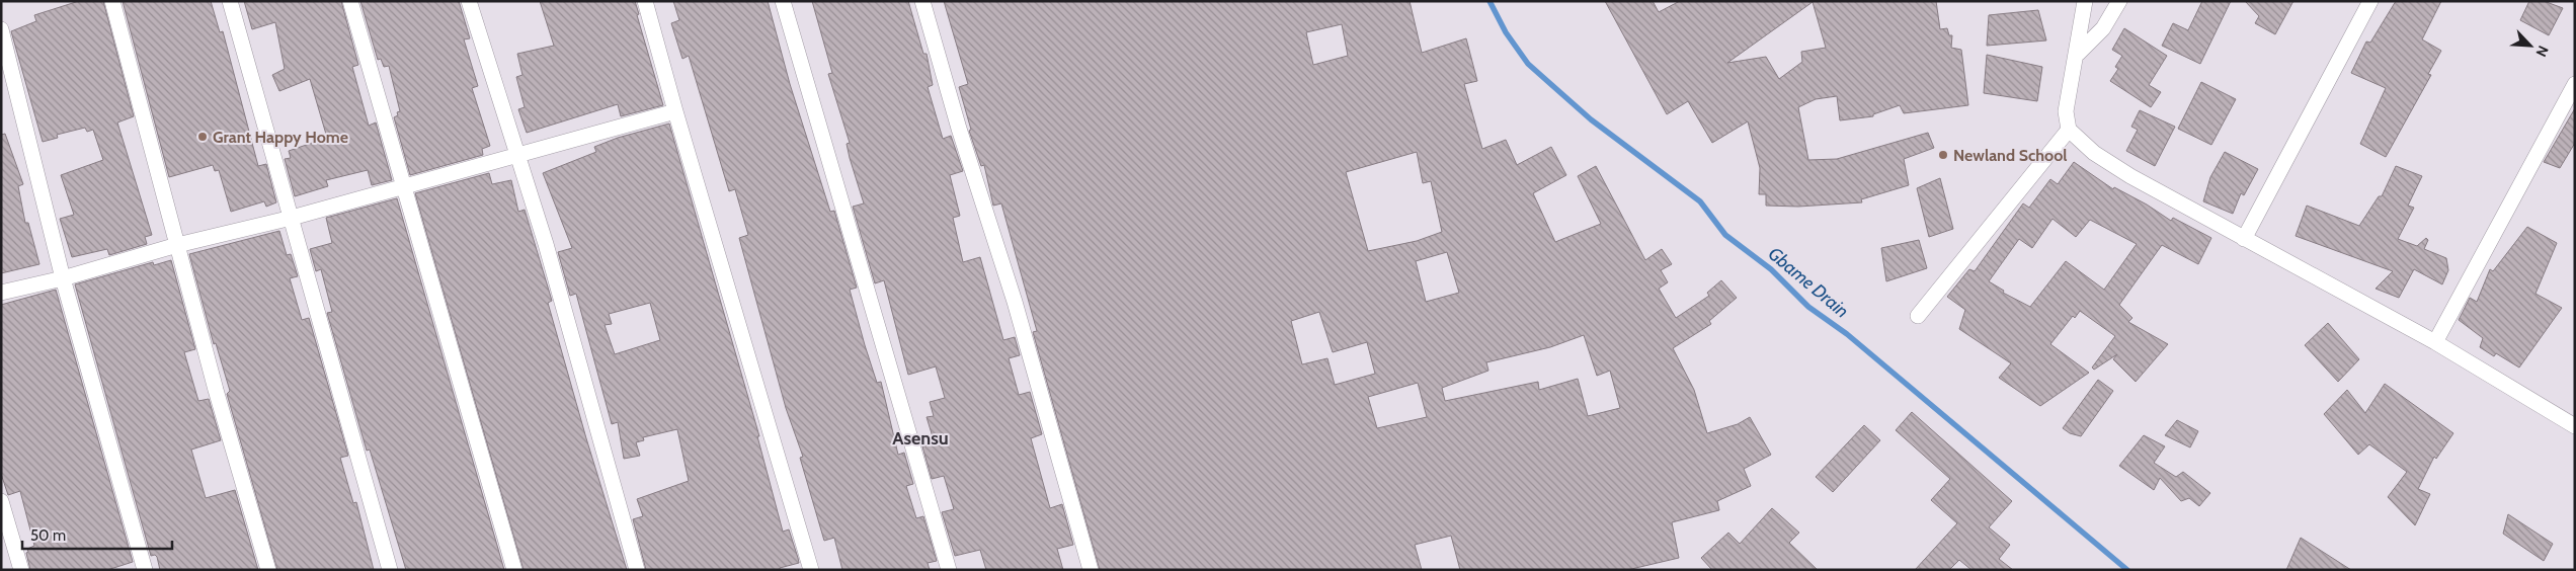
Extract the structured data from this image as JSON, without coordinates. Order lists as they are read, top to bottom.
{
  "districts": ["Asensu"],
  "water": ["Gbame Drain"],
  "places": ["Grant Happy Home", "Newland School"],
  "scale_bar": "50 m",
  "north": "bottom right"
}
